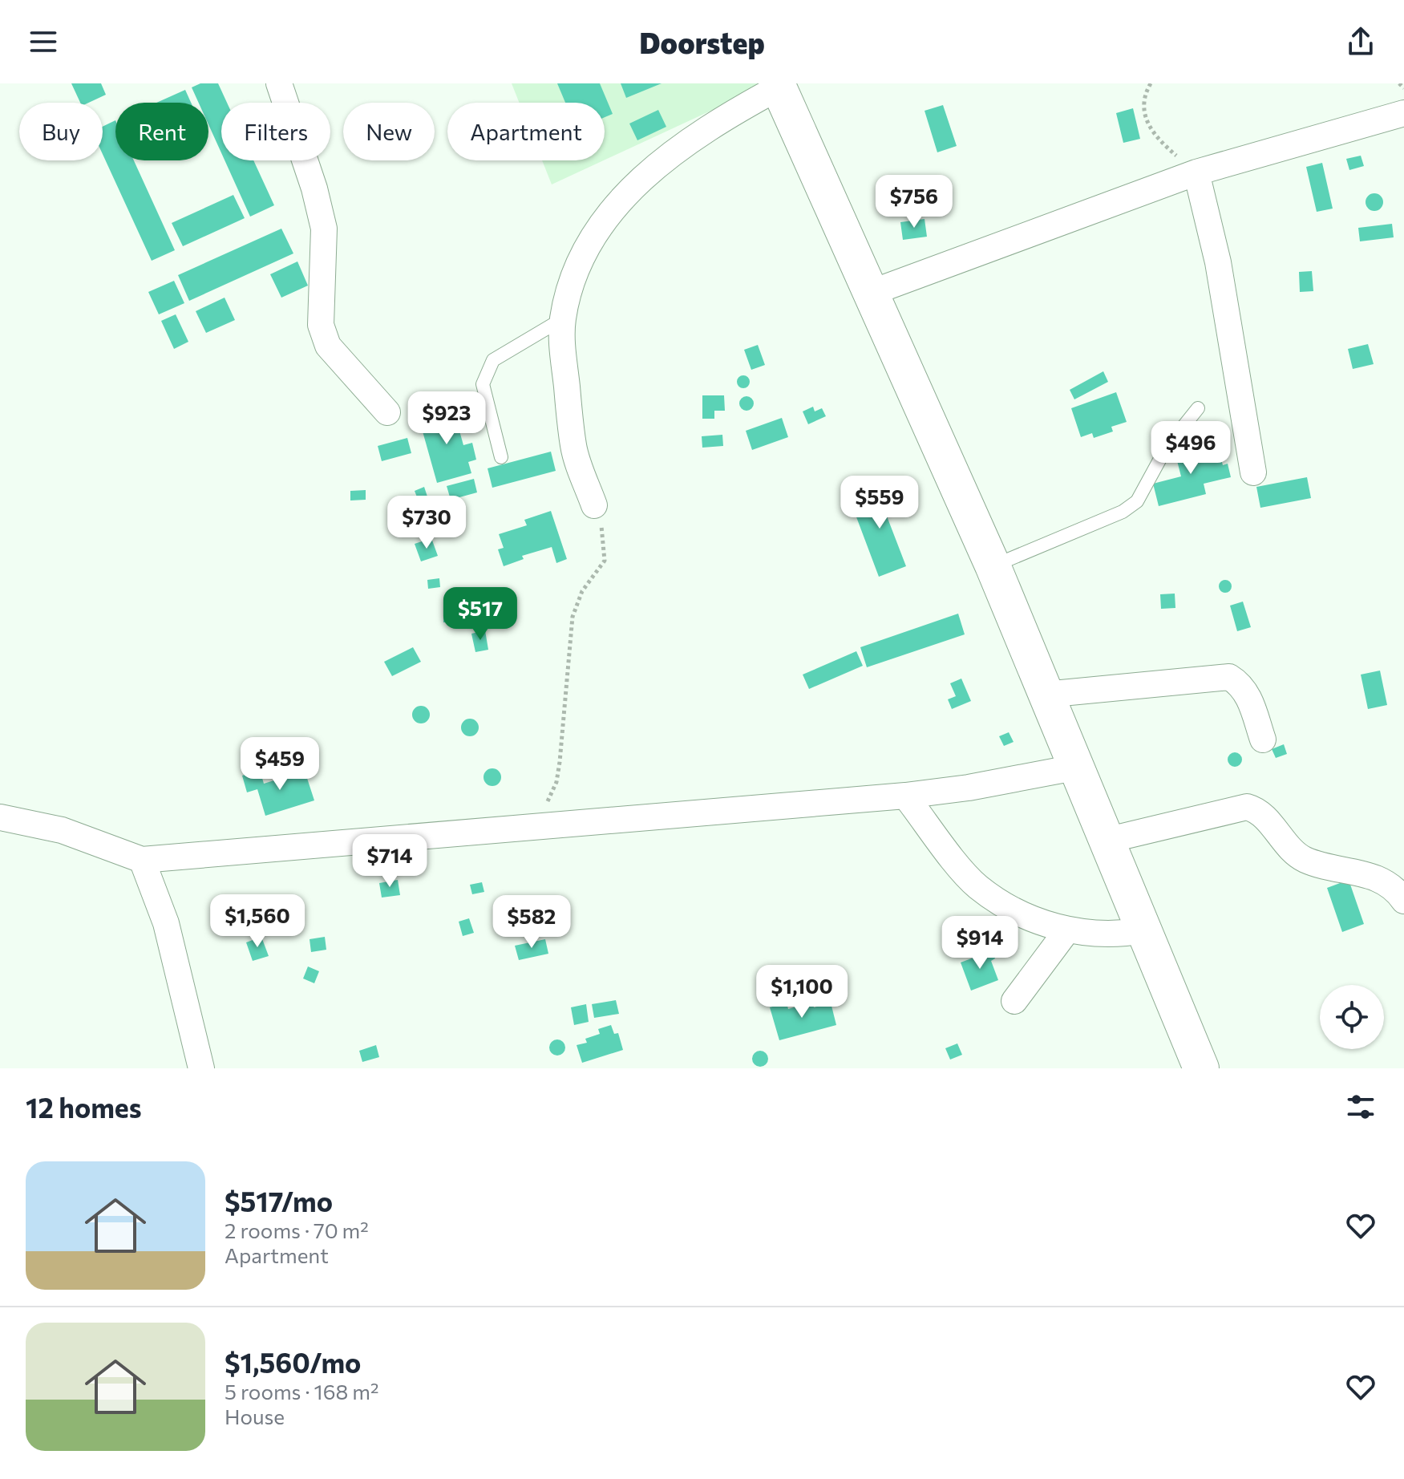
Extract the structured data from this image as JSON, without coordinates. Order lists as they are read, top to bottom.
{
  "page": {
    "header": "Doorstep",
    "chip": [
      "Buy",
      "Rent",
      "Filters",
      "New",
      "Apartment"
    ],
    "price": [
      "$756",
      "$923",
      "$496",
      "$559",
      "$730",
      "$517",
      "$459",
      "$714",
      "$1,560",
      "$582",
      "$914",
      "$1,100"
    ],
    "heading": "12 homes",
    "list": [
      {
        "name": "$517/mo",
        "note": "2 rooms · 70 m² · Apartment"
      },
      {
        "name": "$1,560/mo",
        "note": "5 rooms · 168 m² · House"
      }
    ]
  }
}
